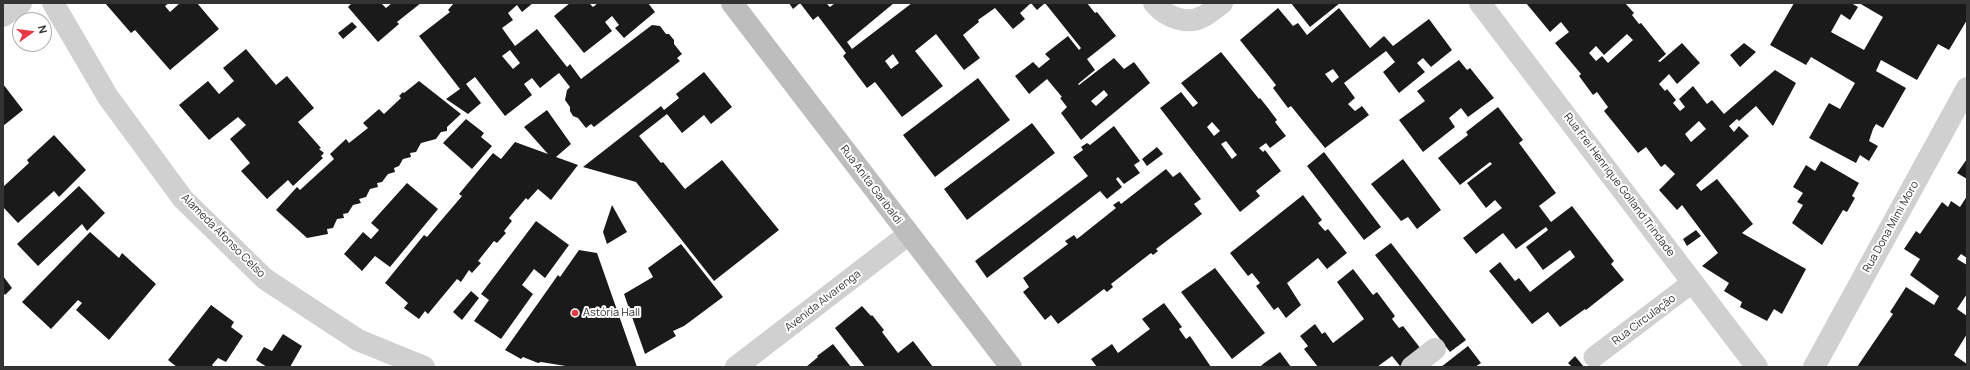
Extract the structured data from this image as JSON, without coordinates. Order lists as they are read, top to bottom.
{
  "streets": {
    "main road": ["Rua Anita Garibaldi"],
    "street": [
      "Rua Frei Henrique Golland Trindade",
      "Rua Dona Mimi Moro",
      "Alameda Afonso Celso",
      "Avenida Alvarenga",
      "Rua Circulação"
    ]
  },
  "crossings": [
    ["Rua Anita Garibaldi", "Avenida Alvarenga"],
    ["Rua Frei Henrique Golland Trindade", "Rua Circulação"]
  ],
  "places": ["Astória Hall"],
  "north": "right"
}
